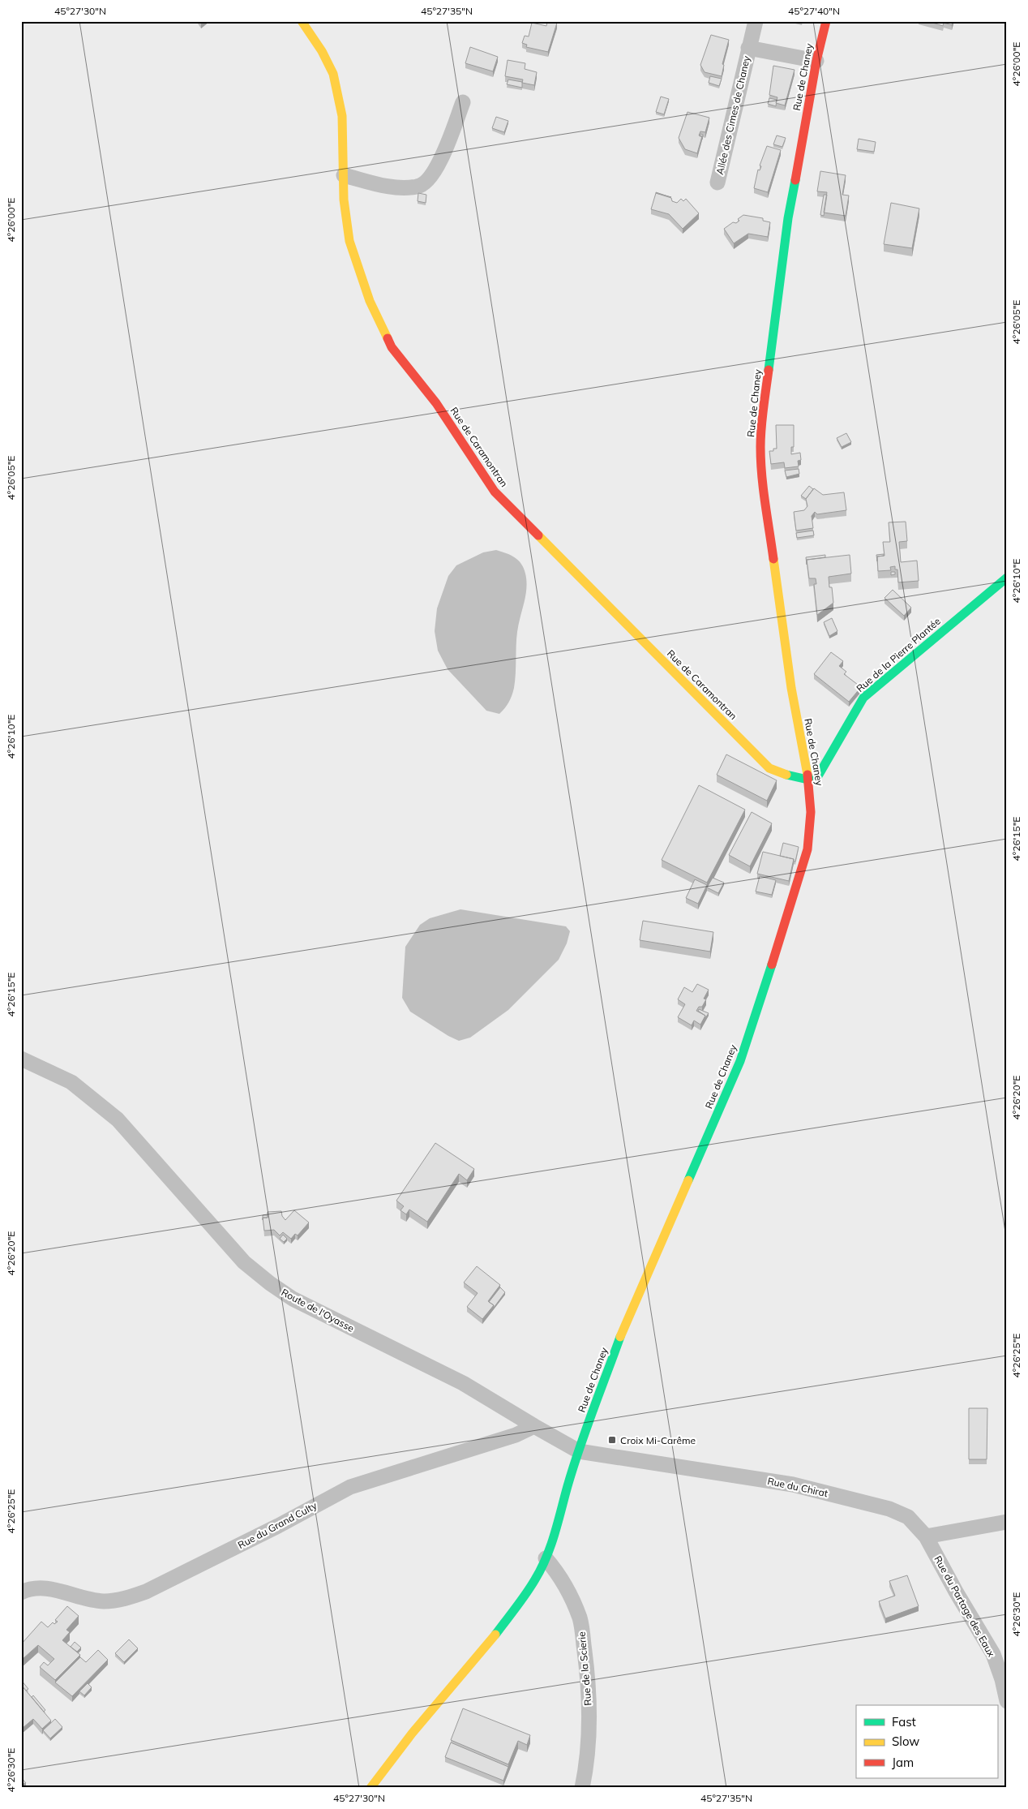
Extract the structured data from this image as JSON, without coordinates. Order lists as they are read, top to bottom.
{
  "streets": {
    "street": [
      "Rue de Chaney",
      "Allée des Cimes de Chaney",
      "Rue de Caramontran",
      "Rue de la Pierre Plantée",
      "Route de l'Oyasse",
      "Rue du Chirat",
      "Rue du Grand Culty",
      "Rue du Partage des Eaux",
      "Rue de la Scierie"
    ]
  },
  "crossings": [
    ["Rue de Chaney", "Allée des Cimes de Chaney"],
    ["Rue de Chaney", "Rue de Caramontran"],
    ["Rue de Chaney", "Rue de la Pierre Plantée"],
    ["Rue de Chaney", "Route de l'Oyasse"],
    ["Rue de Chaney", "Rue du Chirat"],
    ["Rue de Chaney", "Rue de la Scierie"],
    ["Rue de Caramontran", "Rue de la Pierre Plantée"],
    ["Route de l'Oyasse", "Rue du Chirat"],
    ["Route de l'Oyasse", "Rue du Grand Culty"],
    ["Rue du Chirat", "Rue du Partage des Eaux"]
  ],
  "places": {
    "transit": ["Croix Mi-Carême"]
  },
  "legend": ["Fast", "Slow", "Jam"],
  "coordinates": [
    "45°27'30\"N",
    "45°27'35\"N",
    "45°27'40\"N",
    "4°26'00\"E",
    "4°26'05\"E",
    "4°26'10\"E",
    "4°26'15\"E",
    "4°26'20\"E",
    "4°26'25\"E",
    "4°26'30\"E"
  ]
}
